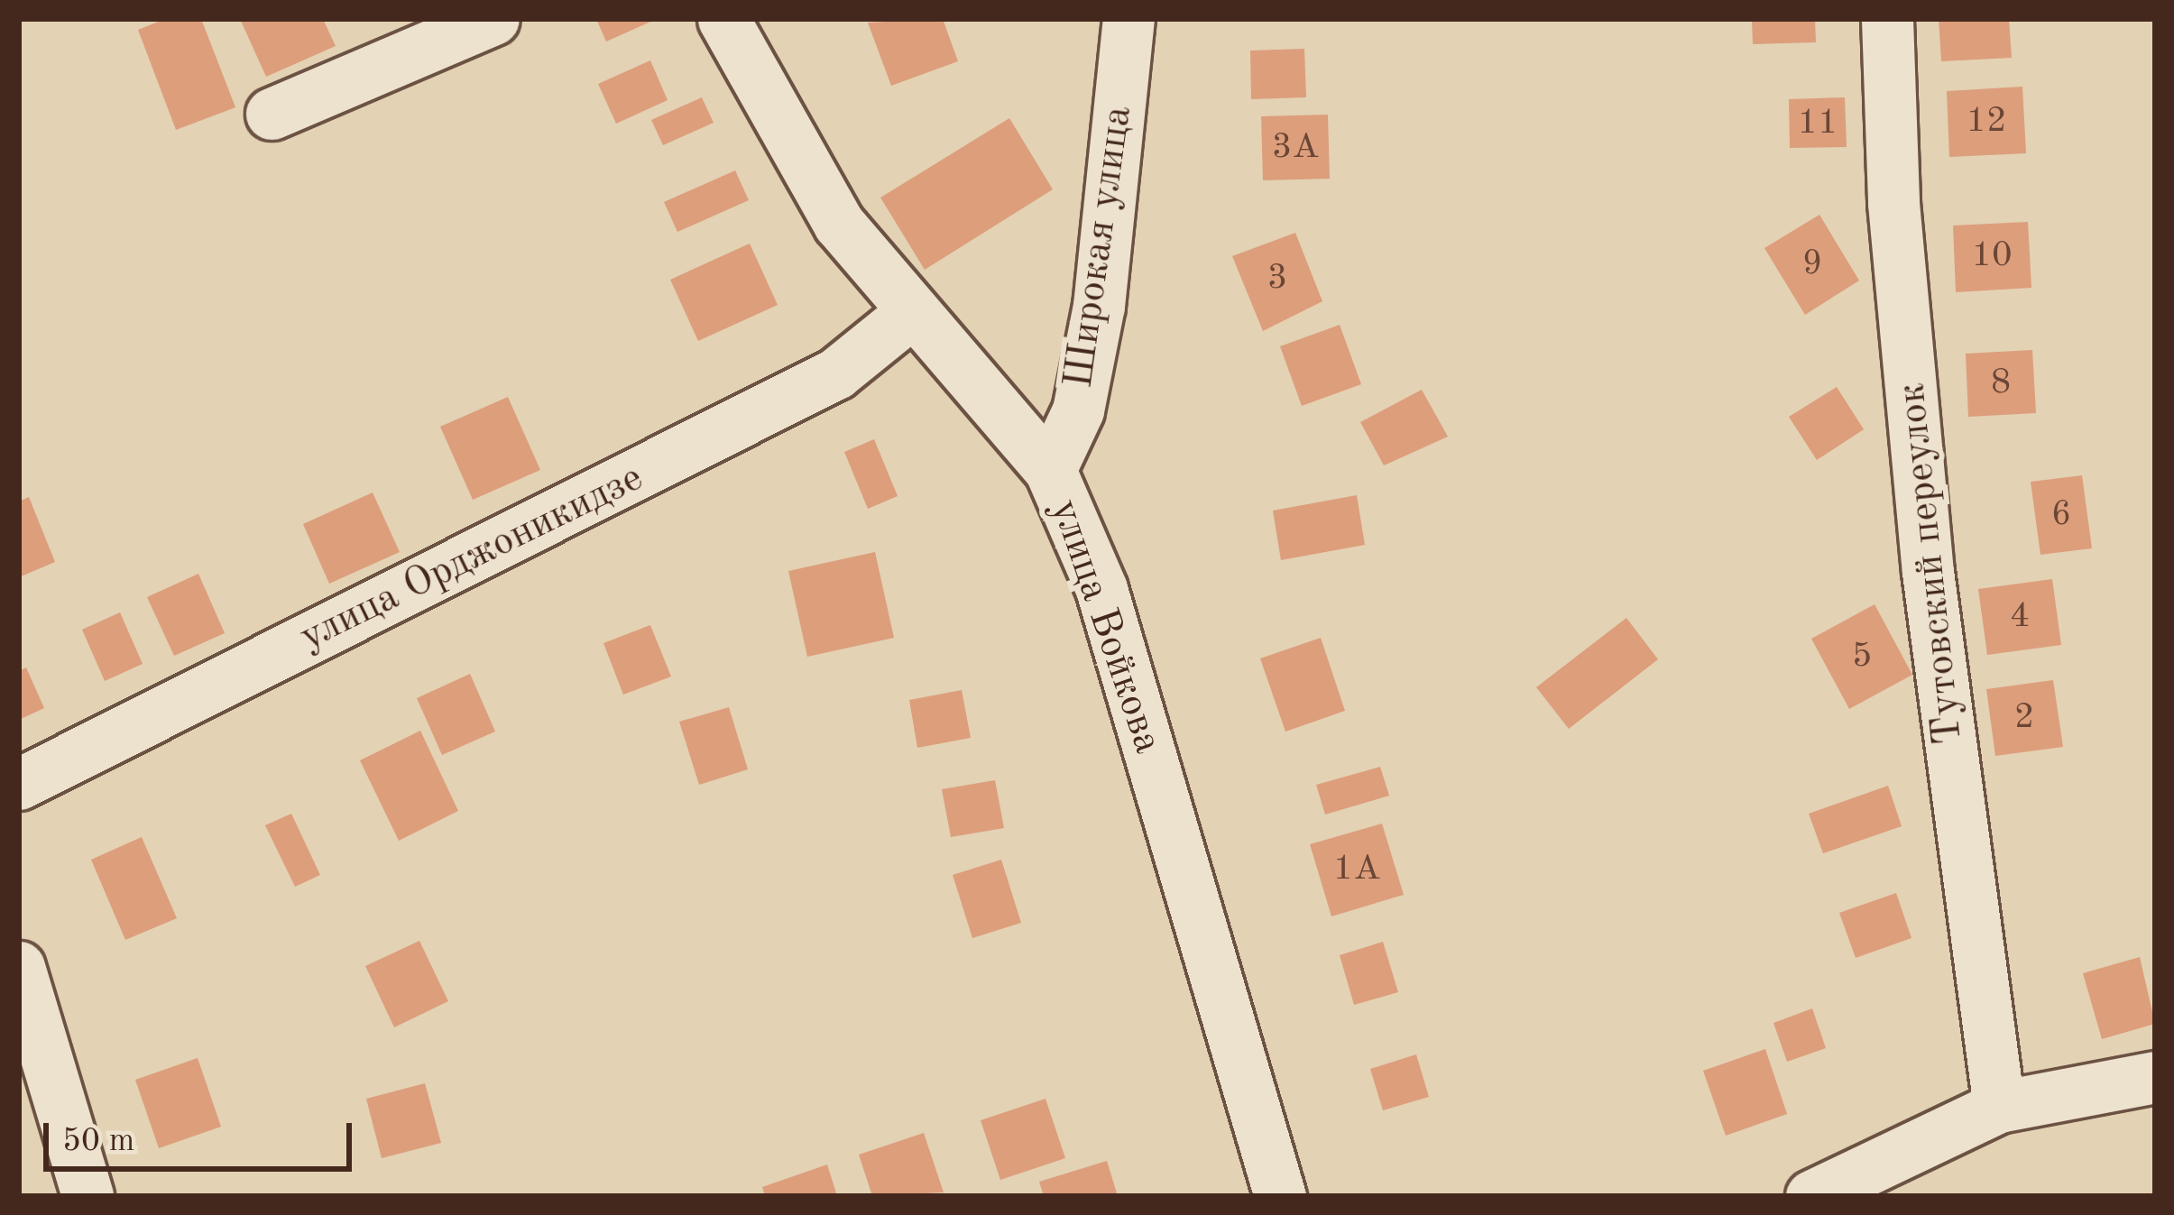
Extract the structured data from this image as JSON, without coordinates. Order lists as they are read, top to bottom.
{
  "streets": {
    "street": [
      "Широкая улица",
      "улица Орджоникидзе",
      "Тутовский переулок",
      "улица Войкова"
    ]
  },
  "crossings": [
    ["Широкая улица", "улица Войкова"],
    ["улица Орджоникидзе", "улица Войкова"]
  ],
  "house_numbers": [
    "12",
    "11",
    "3А",
    "10",
    "9",
    "3",
    "8",
    "6",
    "4",
    "5",
    "2",
    "1А"
  ],
  "scale_bar": "50 m"
}
